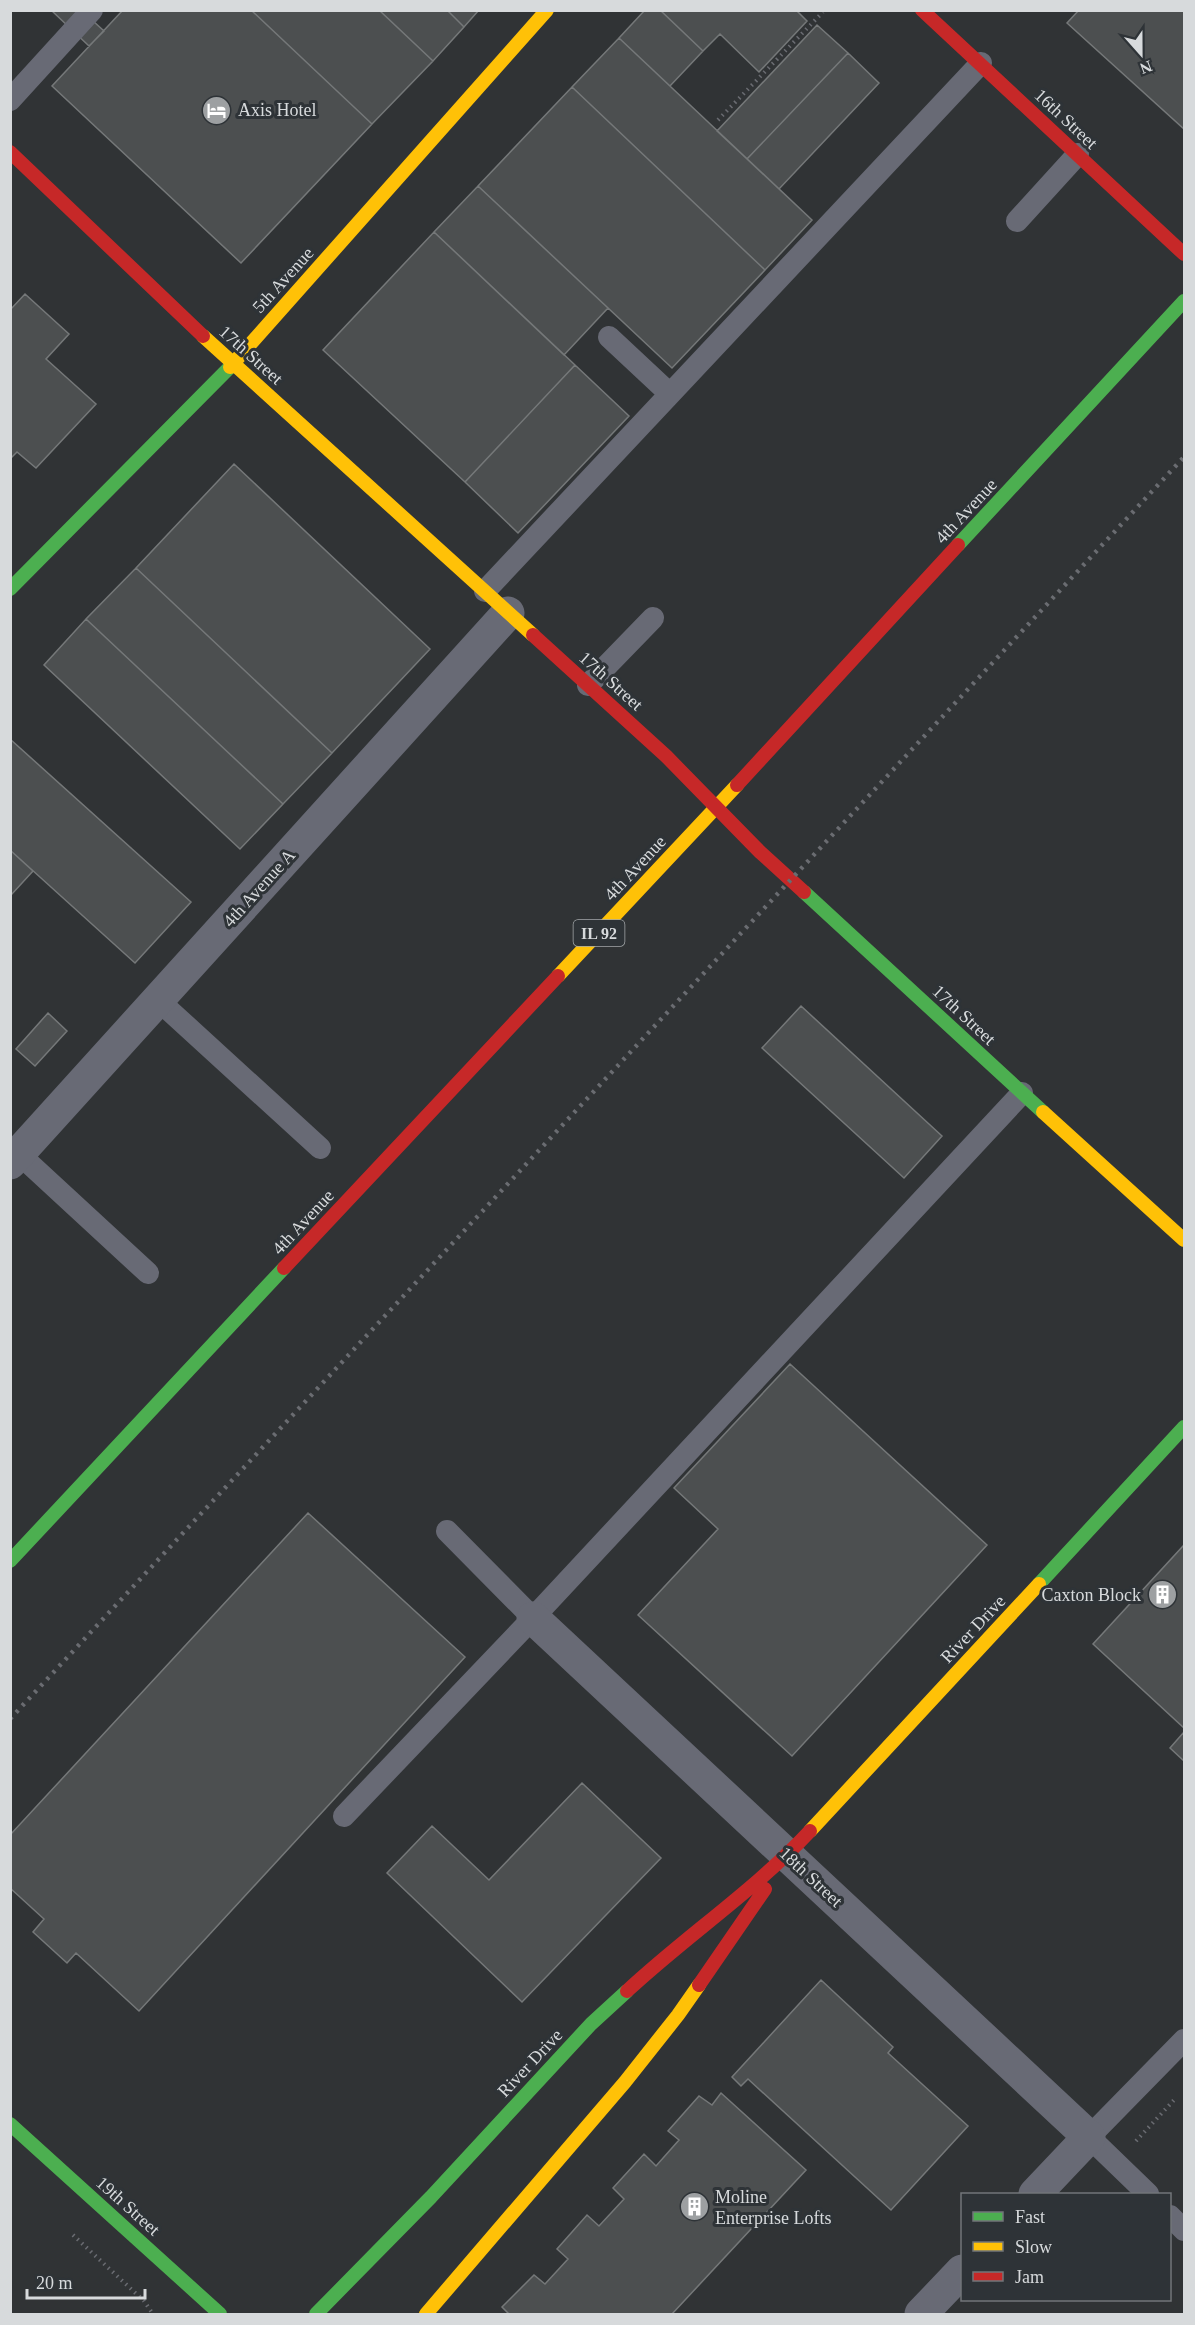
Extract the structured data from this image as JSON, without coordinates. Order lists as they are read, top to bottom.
{
  "streets": {
    "main road": [
      "16th Street",
      "5th Avenue",
      "17th Street",
      "4th Avenue",
      "IL 92",
      "River Drive",
      "19th Street"
    ],
    "street": ["4th Avenue A", "18th Street"]
  },
  "crossings": [
    ["5th Avenue", "17th Street"],
    ["17th Street", "4th Avenue"],
    ["17th Street", "4th Avenue A"],
    ["River Drive", "18th Street"]
  ],
  "places": {
    "hotel": ["Axis Hotel"],
    "building": ["Caxton Block", "Moline Enterprise Lofts"]
  },
  "legend": ["Fast", "Slow", "Jam"],
  "scale_bar": "20 m",
  "north": "bottom"
}
